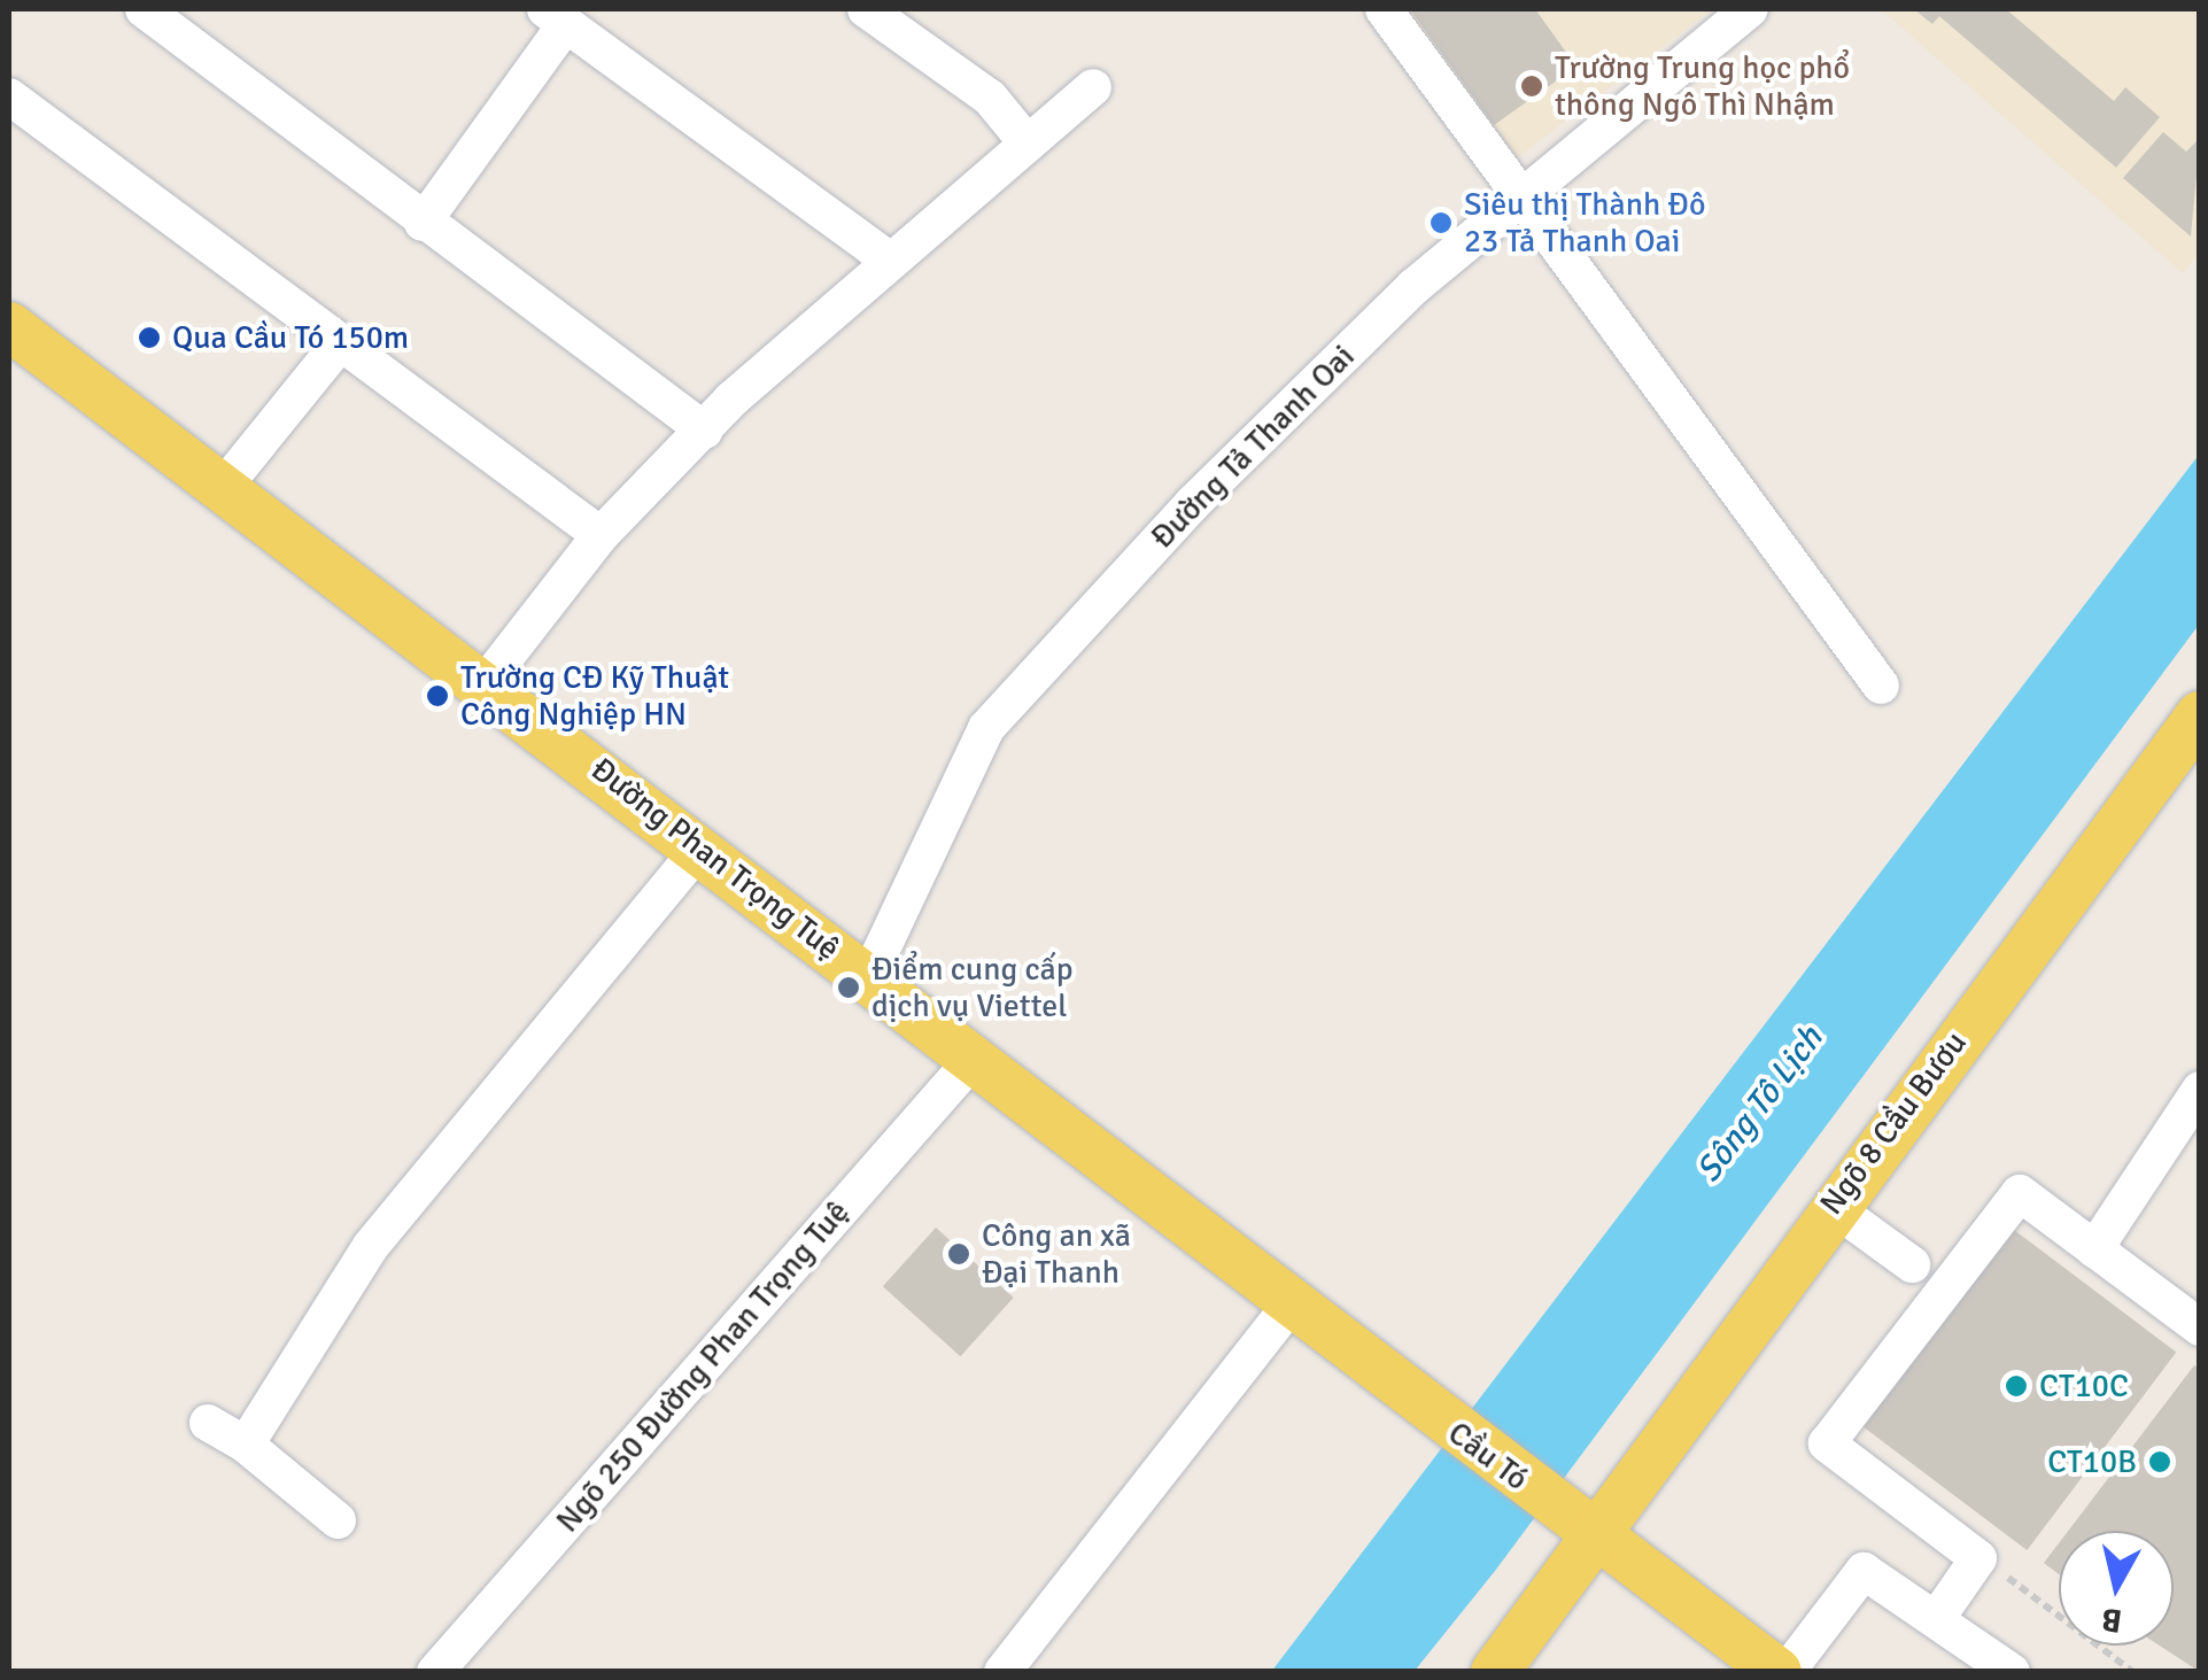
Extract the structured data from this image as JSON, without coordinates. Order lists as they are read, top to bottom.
{
  "streets": {
    "main road": ["Đường Phan Trọng Tuệ", "Ngõ 8 Cầu Bươu", "Cầu Tó"],
    "street": ["Đường Tả Thanh Oai", "Ngõ 250 Đường Phan Trọng Tuệ"]
  },
  "crossings": [
    ["Đường Tả Thanh Oai", "Đường Phan Trọng Tuệ"],
    ["Đường Phan Trọng Tuệ", "Ngõ 250 Đường Phan Trọng Tuệ"],
    ["Đường Phan Trọng Tuệ", "Cầu Tó"],
    ["Ngõ 8 Cầu Bươu", "Cầu Tó"]
  ],
  "water": ["Sông Tô Lịch"],
  "places": [
    "Trường Trung học phổ thông Ngô Thì Nhậm",
    "Siêu thị Thành Đô 23 Tả Thanh Oai",
    "Qua Cầu Tó 150m",
    "Trường CĐ Kỹ Thuật Công Nghiệp HN",
    "Điểm cung cấp dịch vụ Viettel",
    "Công an xã Đại Thanh",
    "CT10C",
    "CT10B"
  ],
  "north": "bottom"
}
